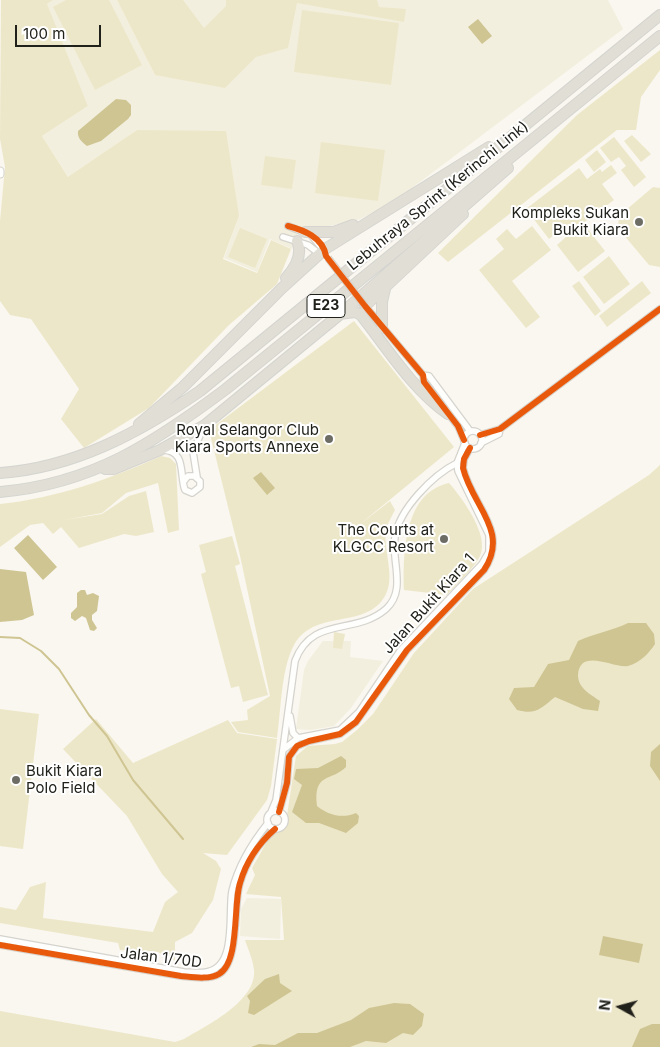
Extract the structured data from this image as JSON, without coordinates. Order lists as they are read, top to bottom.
{
  "streets": {
    "highway": ["Lebuhraya Sprint (Kerinchi Link)", "E23"],
    "street": ["Jalan Bukit Kiara 1", "Jalan 1/70D"]
  },
  "crossings": [
    ["Jalan Bukit Kiara 1", "Jalan 1/70D"]
  ],
  "places": [
    "Kompleks Sukan Bukit Kiara",
    "Royal Selangor Club Kiara Sports Annexe",
    "The Courts at KLGCC Resort",
    "Bukit Kiara Polo Field"
  ],
  "scale_bar": "100 m",
  "north": "left"
}
